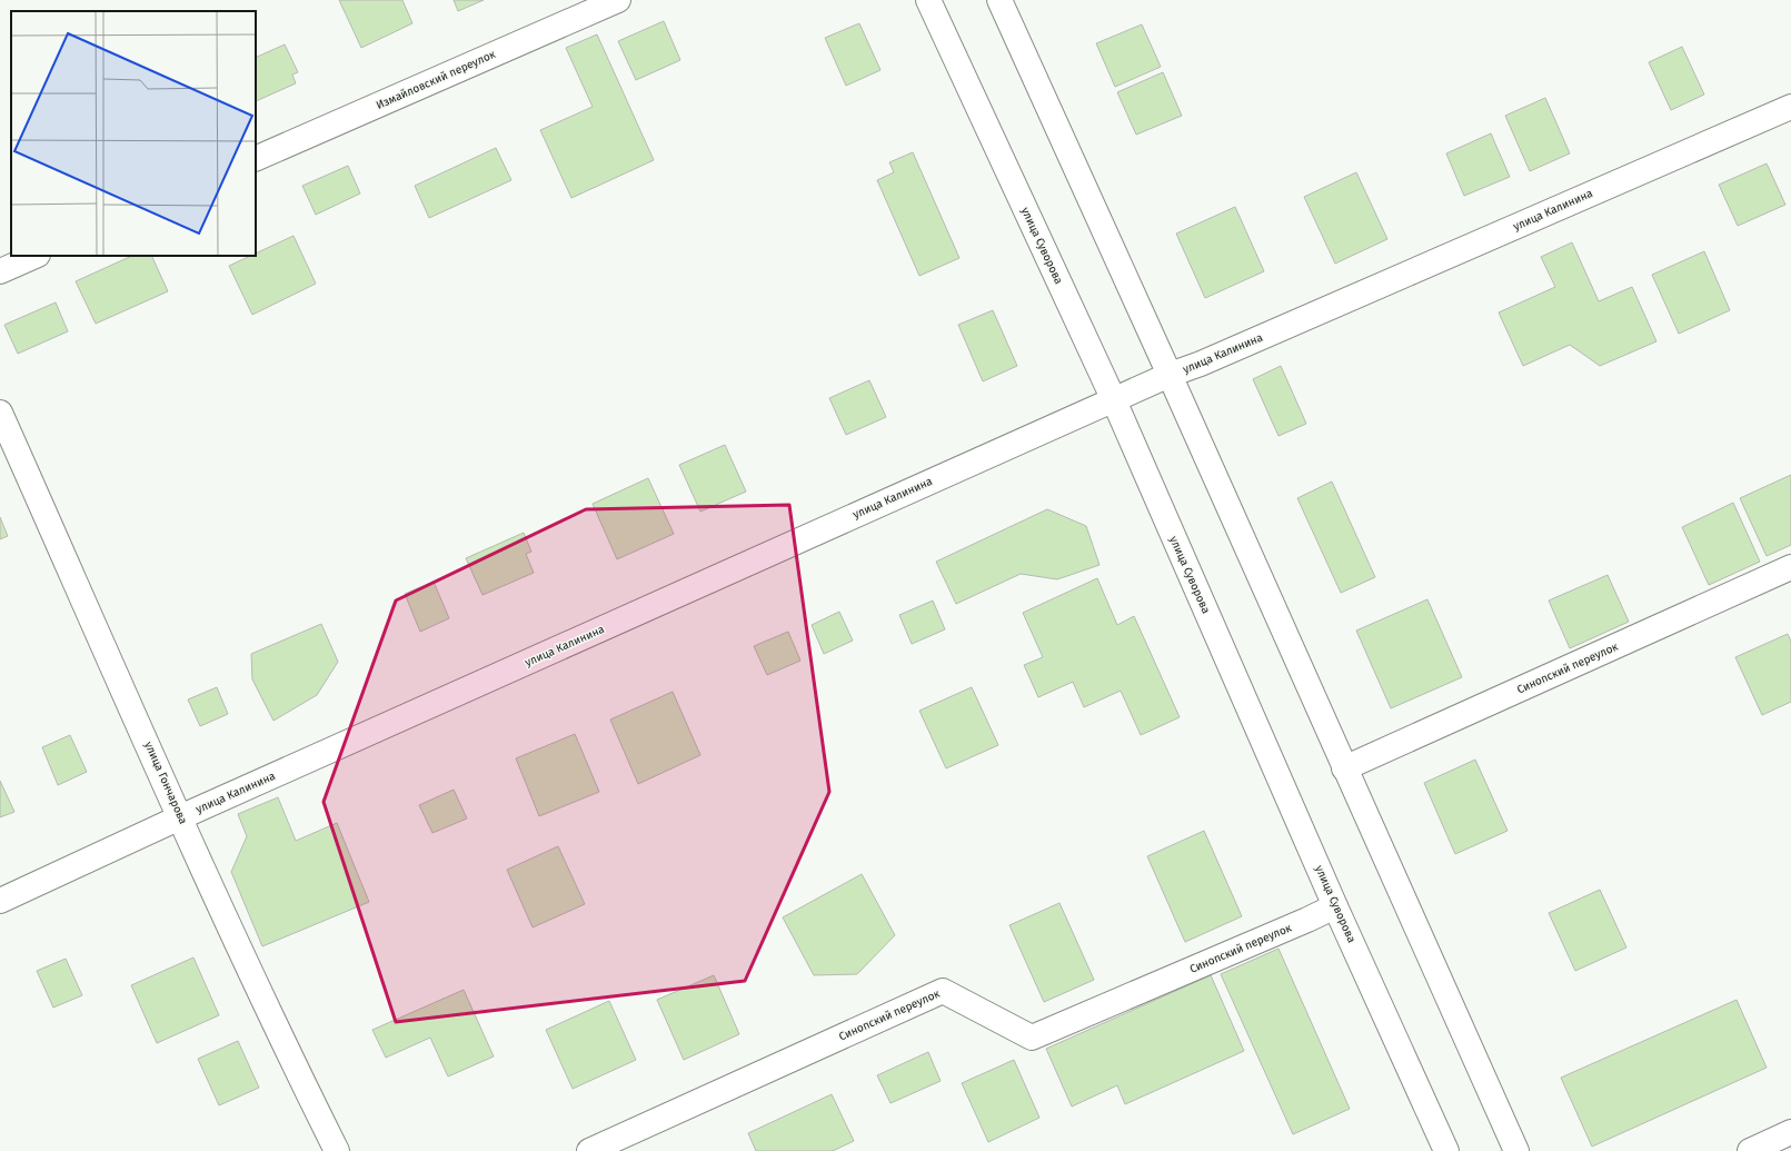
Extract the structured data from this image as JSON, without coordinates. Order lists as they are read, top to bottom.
{
  "streets": {
    "street": [
      "Измайловский переулок",
      "улица Калинина",
      "улица Суворова",
      "Синопский переулок",
      "улица Гончарова"
    ]
  },
  "crossings": [
    ["улица Калинина", "улица Суворова"],
    ["улица Калинина", "улица Гончарова"],
    ["улица Суворова", "Синопский переулок"]
  ]
}
